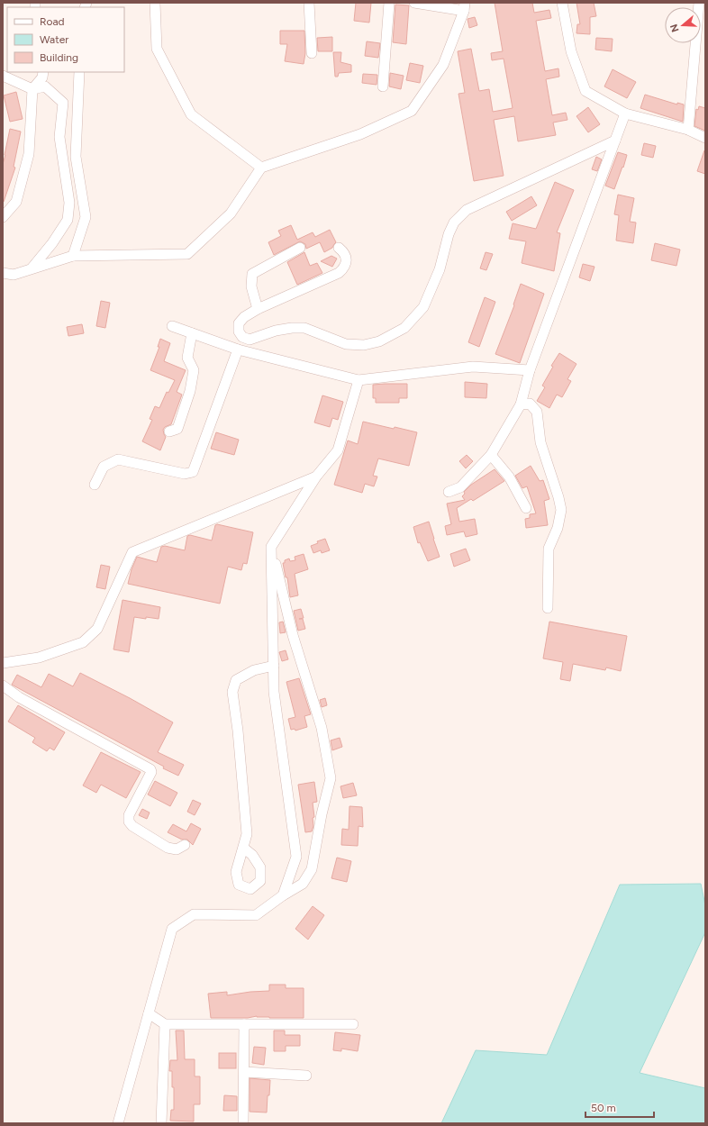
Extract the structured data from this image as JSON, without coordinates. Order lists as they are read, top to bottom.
{
  "legend": ["Road", "Water", "Building"],
  "scale_bar": "50 m",
  "north": "left"
}
